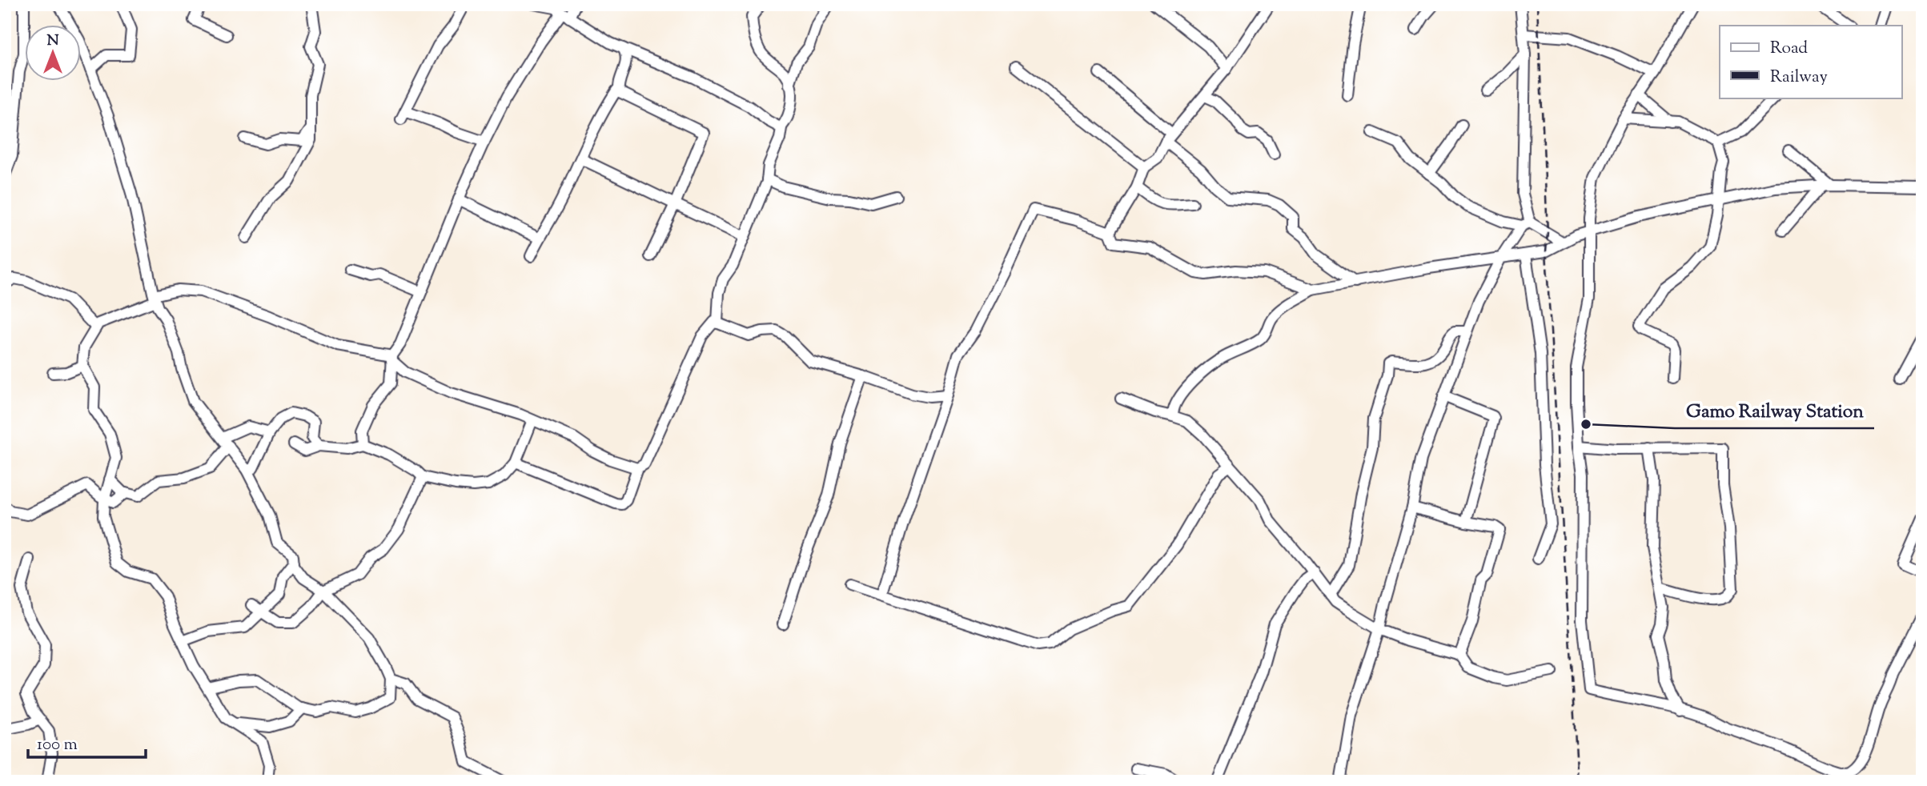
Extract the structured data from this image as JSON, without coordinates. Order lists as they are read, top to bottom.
{
  "places": ["Gamo Railway Station"],
  "legend": ["Road", "Railway"],
  "scale_bar": "100 m",
  "north": "top"
}
